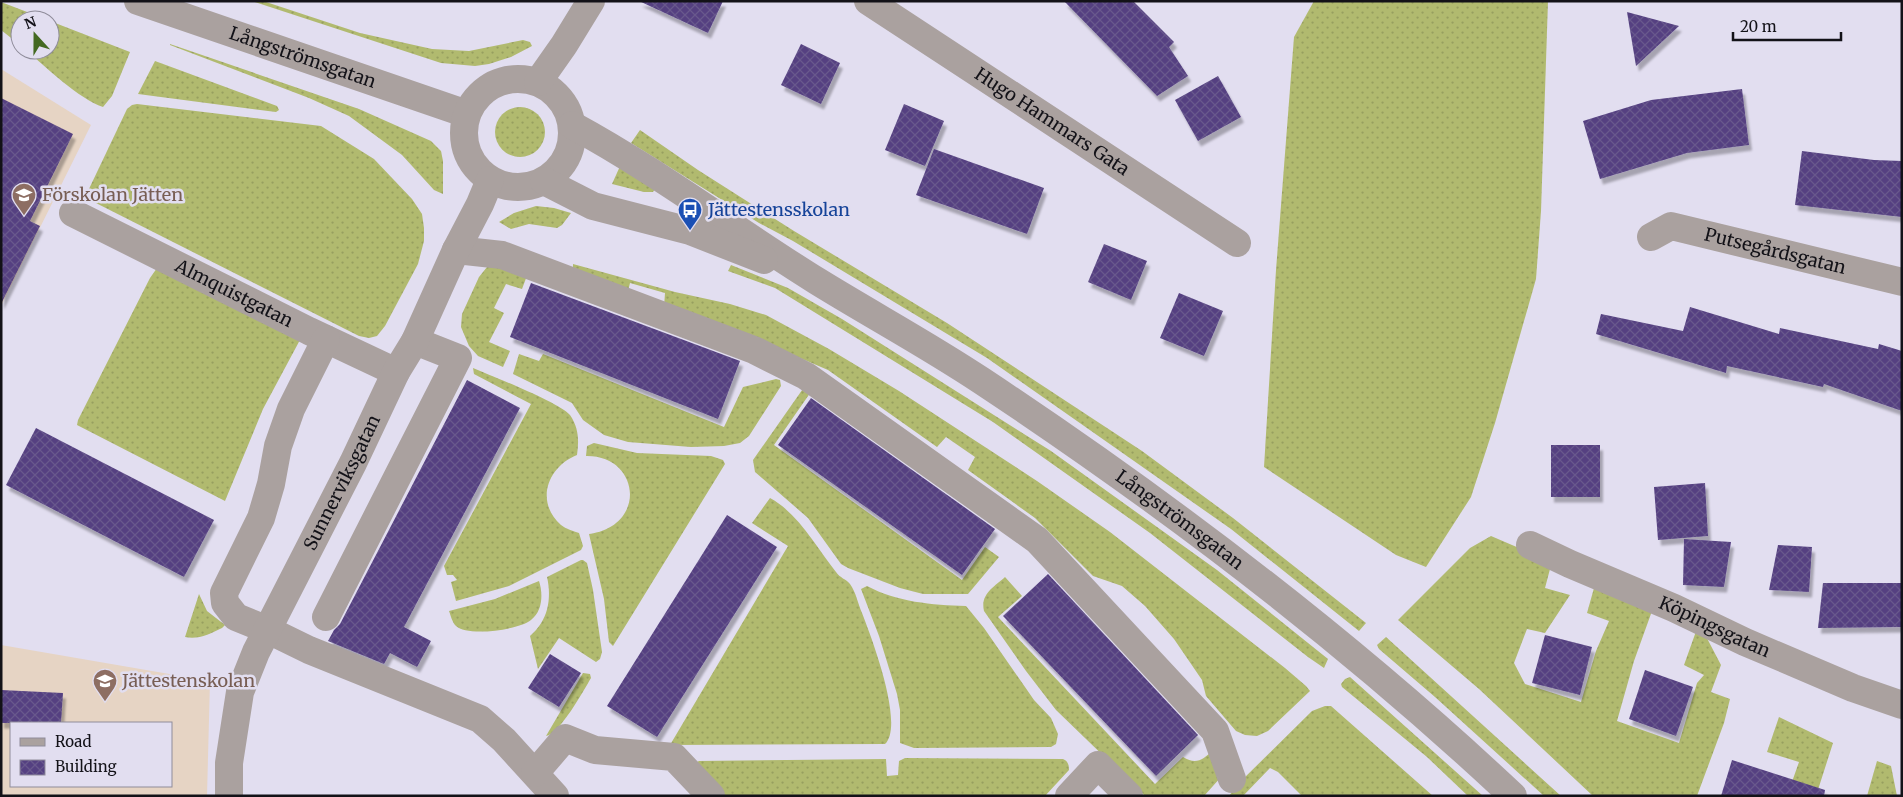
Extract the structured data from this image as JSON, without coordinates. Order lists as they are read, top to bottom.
{
  "streets": {
    "street": [
      "Långströmsgatan",
      "Hugo Hammars Gata",
      "Putsegårdsgatan",
      "Almquistgatan",
      "Sunnerviksgatan",
      "Köpingsgatan"
    ]
  },
  "crossings": [
    ["Långströmsgatan", "Sunnerviksgatan"],
    ["Almquistgatan", "Sunnerviksgatan"]
  ],
  "places": {
    "school or university": ["Förskolan Jätten", "Jättestenskolan"],
    "bus stop": ["Jättestensskolan"]
  },
  "legend": ["Road", "Building"],
  "scale_bar": "20 m",
  "north": "top"
}
